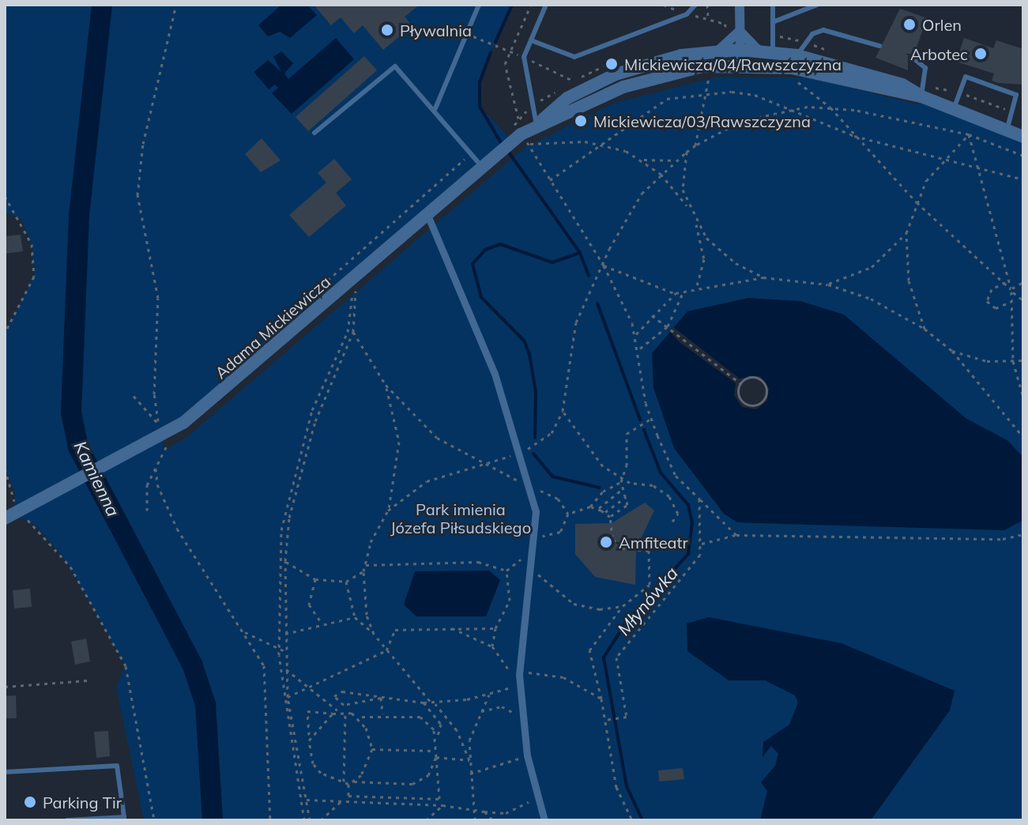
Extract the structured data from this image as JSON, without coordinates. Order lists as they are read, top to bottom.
{
  "streets": {
    "street": ["Adama Mickiewicza"]
  },
  "water": ["Kamienna", "Młynówka"],
  "parks": ["Park imienia Józefa Piłsudskiego"],
  "places": [
    "Orlen",
    "Pływalnia",
    "Arbotec",
    "Mickiewicza/04/Rawszczyzna",
    "Mickiewicza/03/Rawszczyzna",
    "Amfiteatr",
    "Parking Tir"
  ]
}
